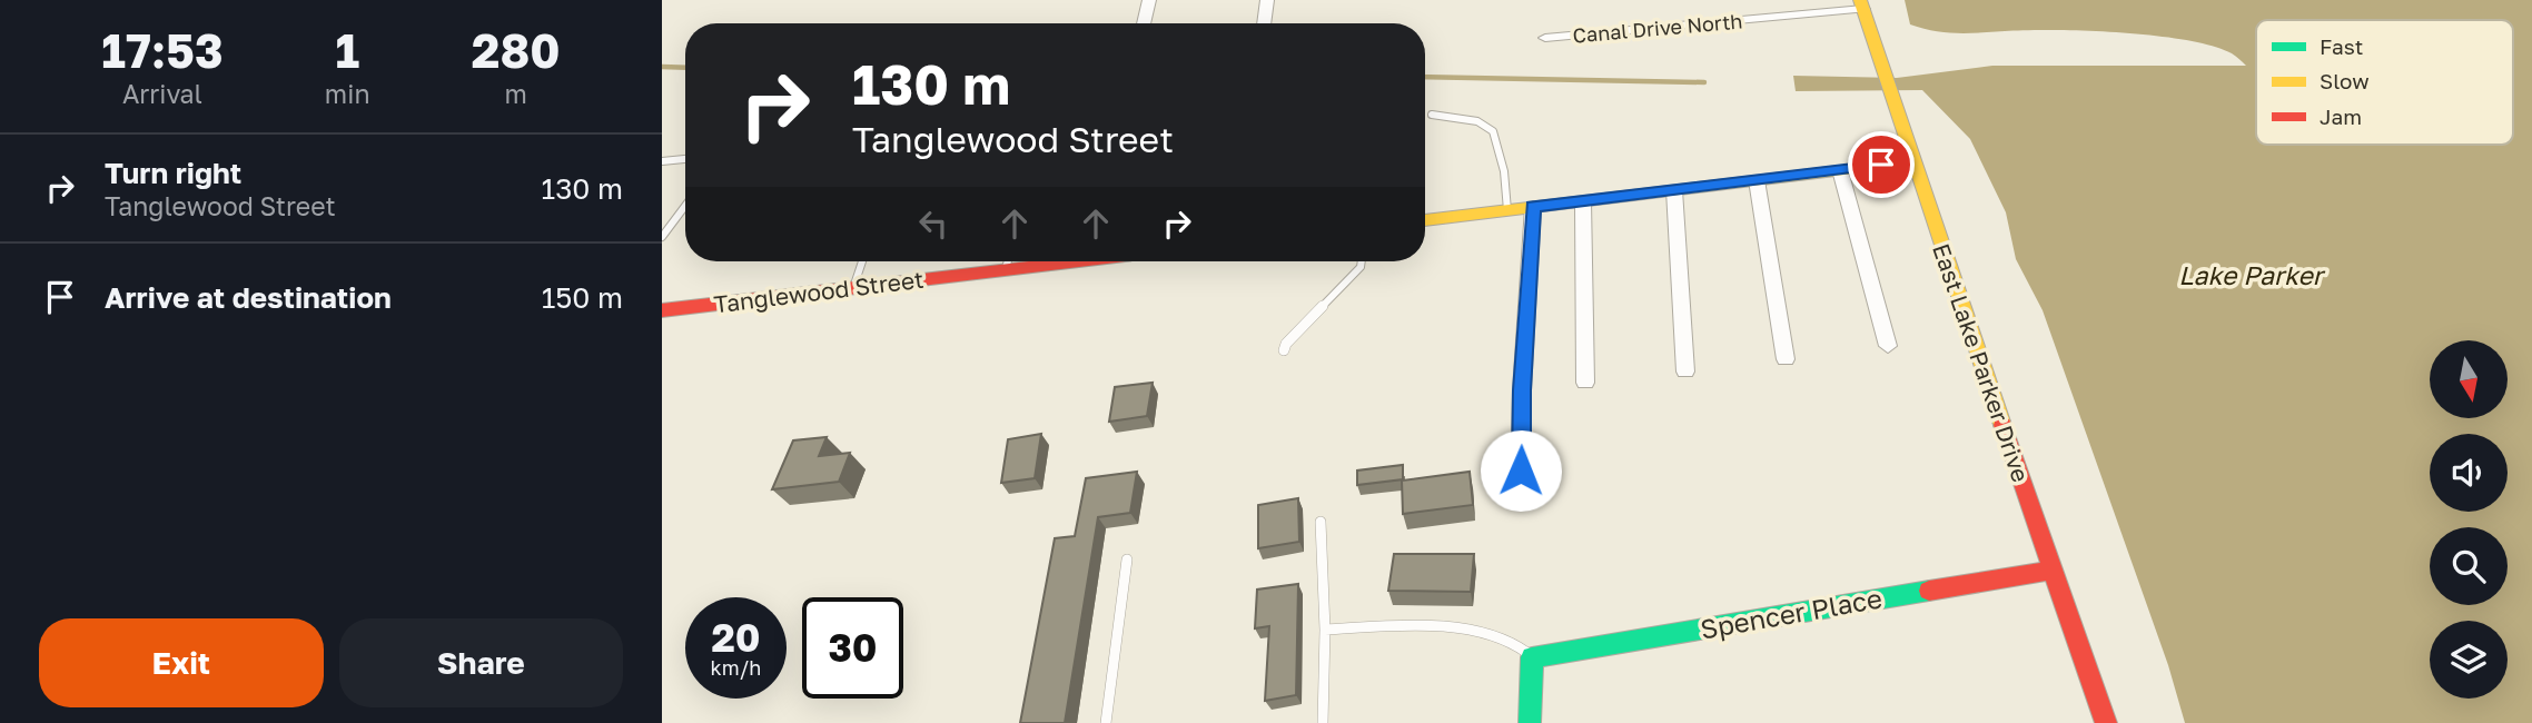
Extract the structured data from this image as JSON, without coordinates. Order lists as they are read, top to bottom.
{
  "streets": {
    "street": [
      "Canal Drive North",
      "Tanglewood Street",
      "East Lake Parker Drive",
      "Spencer Place"
    ]
  },
  "crossings": [
    ["Canal Drive North", "East Lake Parker Drive"],
    ["East Lake Parker Drive", "Spencer Place"]
  ],
  "water": ["Lake Parker"],
  "legend": ["Fast", "Slow", "Jam"],
  "north": "bottom",
  "page": {
    "eta": [
      "17:53",
      "Arrival",
      "1",
      "min",
      "280",
      "m"
    ],
    "turn": ["130 m", "Tanglewood Street"],
    "list": [
      {
        "name": "Turn right",
        "note": "Tanglewood Street",
        "value": "130 m"
      },
      {
        "name": "Arrive at destination",
        "value": "150 m"
      }
    ],
    "speed": "20 km/h",
    "limit": "30",
    "buttons": ["Exit", "Share"]
  }
}
